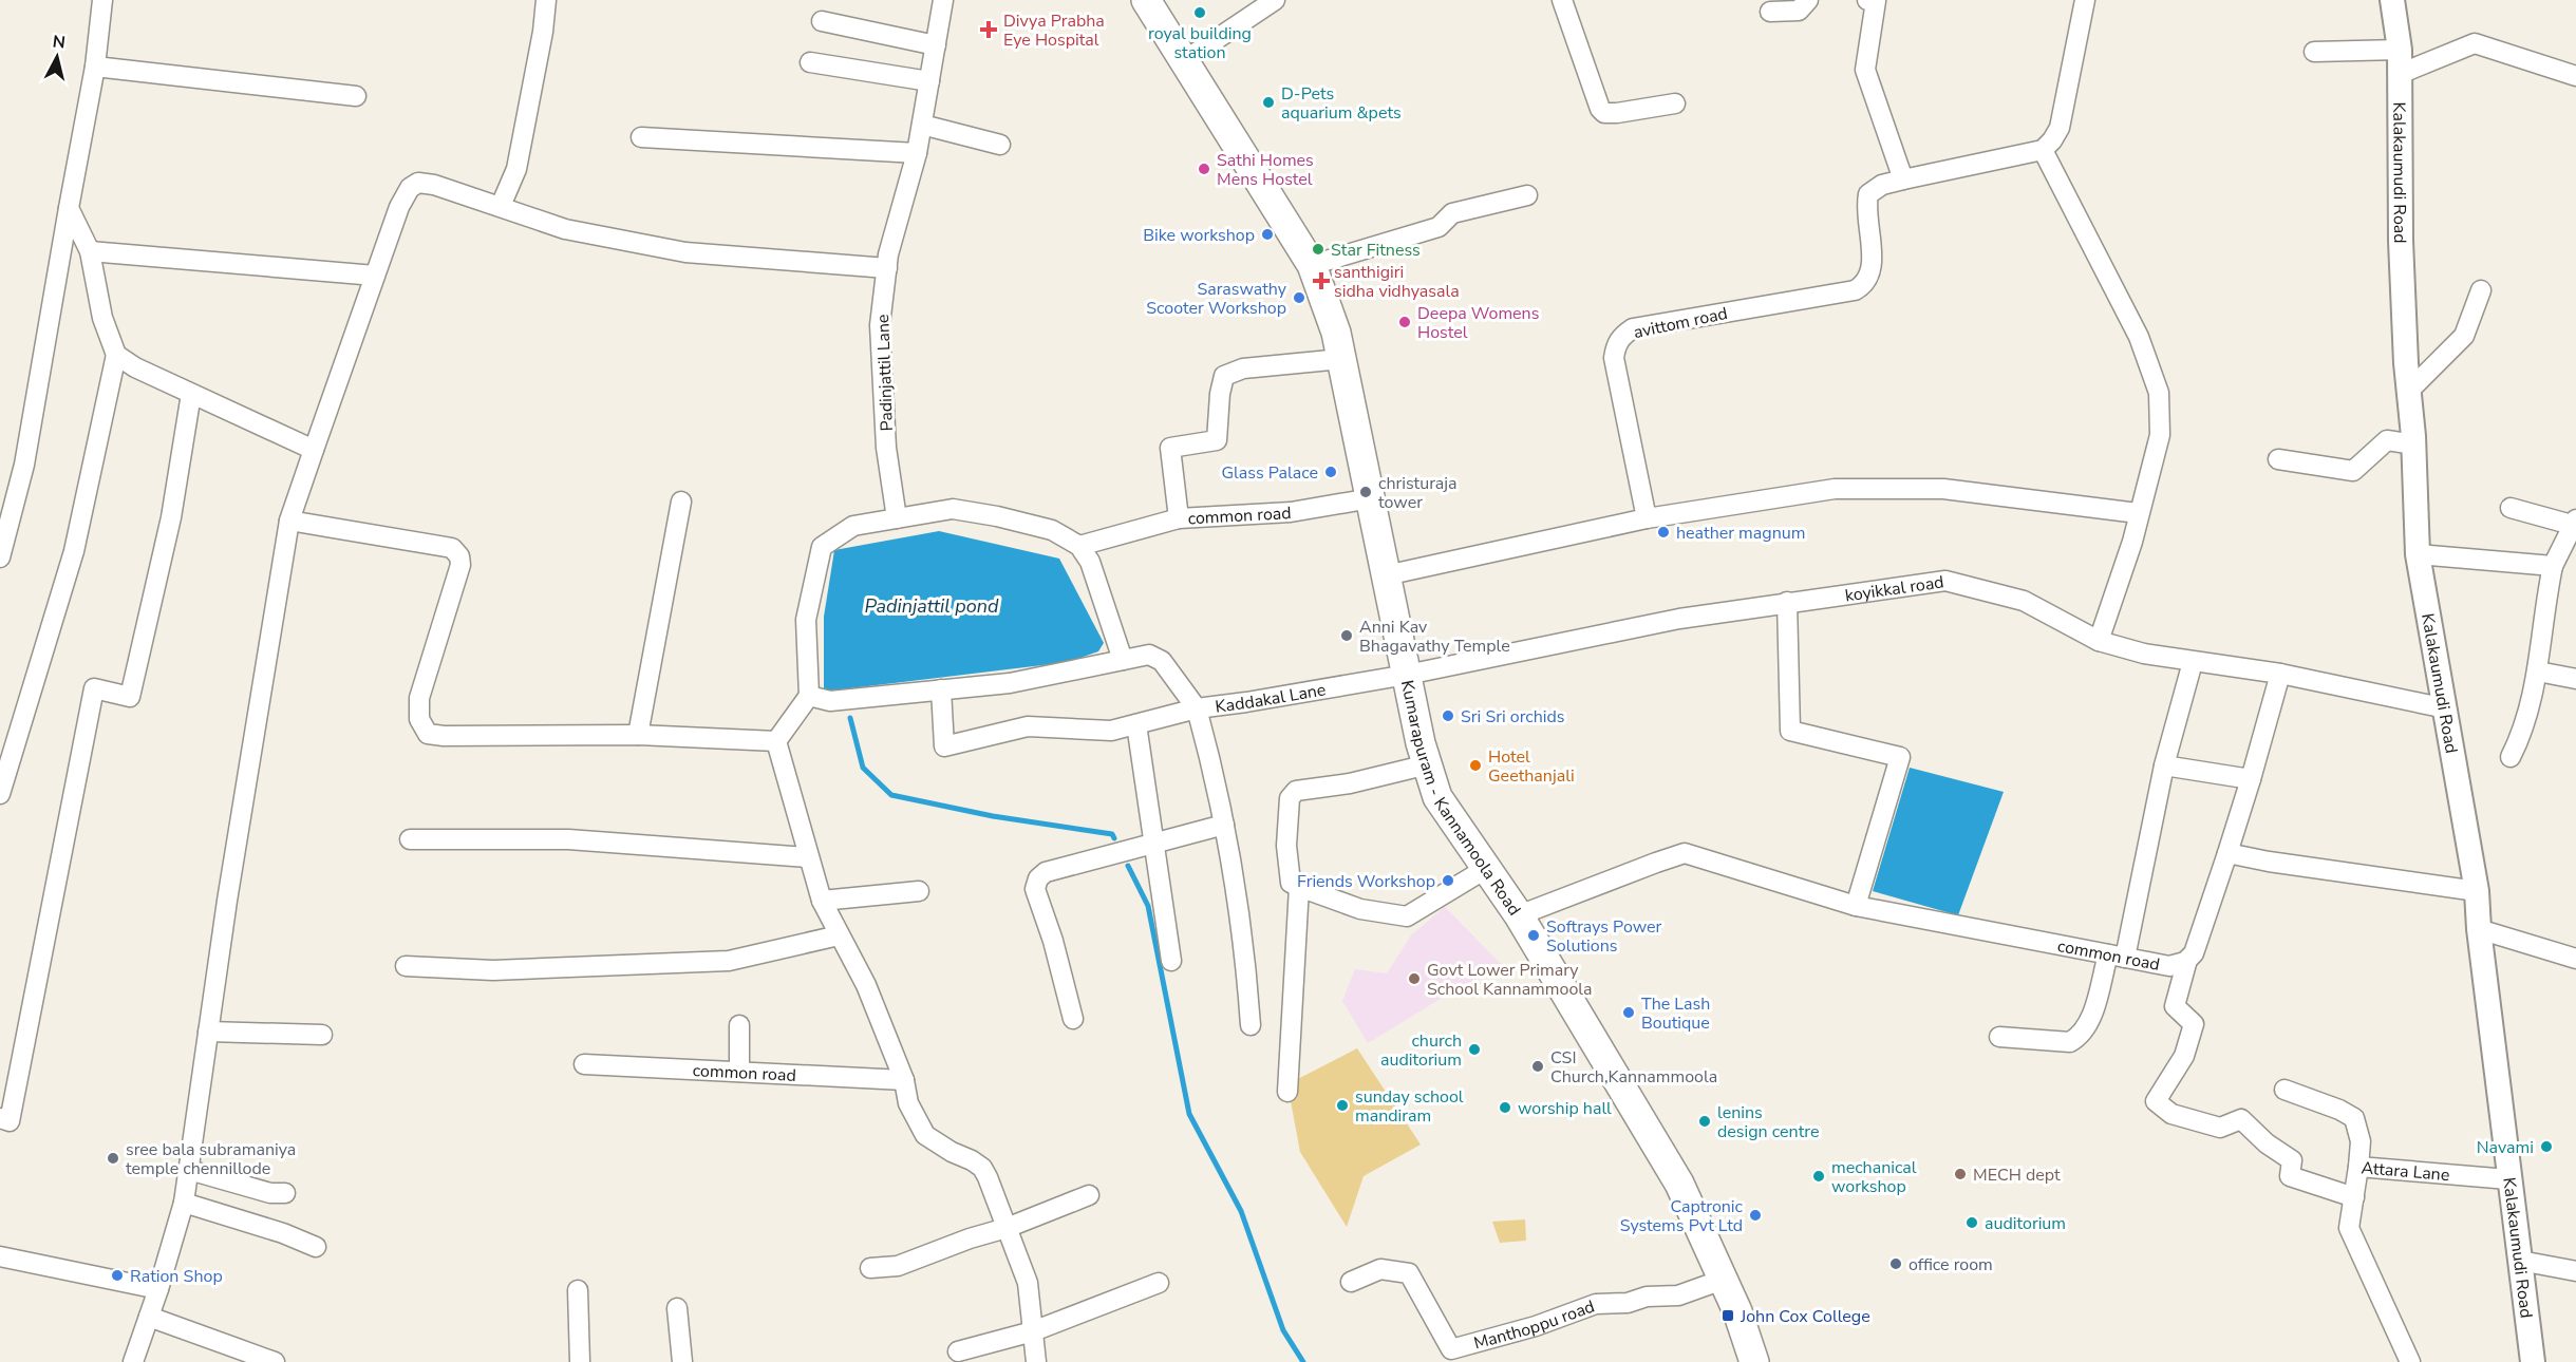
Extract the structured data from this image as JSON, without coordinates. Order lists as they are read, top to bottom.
{
  "streets": {
    "main road": ["Kumarapuram - Kannamoola Road"],
    "street": [
      "Kalakaumudi Road",
      "avittom road",
      "Padinjattil Lane",
      "common road",
      "koyikkal road",
      "Kaddakal Lane",
      "Attara Lane",
      "Manthoppu road"
    ]
  },
  "crossings": [
    ["Kalakaumudi Road", "koyikkal road"],
    ["Kalakaumudi Road", "Attara Lane"],
    ["common road", "Kumarapuram - Kannamoola Road"],
    ["koyikkal road", "Kaddakal Lane"],
    ["koyikkal road", "Kumarapuram - Kannamoola Road"],
    ["Kaddakal Lane", "Kumarapuram - Kannamoola Road"],
    ["Kumarapuram - Kannamoola Road", "Manthoppu road"]
  ],
  "water": ["Padinjattil pond"],
  "places": {
    "other": [
      "royal building station",
      "D-Pets aquarium &pets",
      "Sathi Homes Mens Hostel",
      "Bike workshop",
      "Star Fitness",
      "Saraswathy Scooter Workshop",
      "Deepa Womens Hostel",
      "Glass Palace",
      "christuraja tower",
      "heather magnum",
      "Anni Kav Bhagavathy Temple",
      "Sri Sri orchids",
      "Hotel Geethanjali",
      "Friends Workshop",
      "Softrays Power Solutions",
      "Govt Lower Primary School Kannammoola",
      "The Lash Boutique",
      "church auditorium",
      "CSI Church,Kannammoola",
      "sunday school mandiram",
      "worship hall",
      "lenins design centre",
      "Navami",
      "sree bala subramaniya temple chennillode",
      "MECH dept",
      "mechanical workshop",
      "Captronic Systems Pvt Ltd",
      "auditorium",
      "office room",
      "Ration Shop"
    ],
    "health": ["Divya Prabha Eye Hospital", "santhigiri sidha vidhyasala"],
    "transit": ["John Cox College"]
  },
  "north": "top"
}
